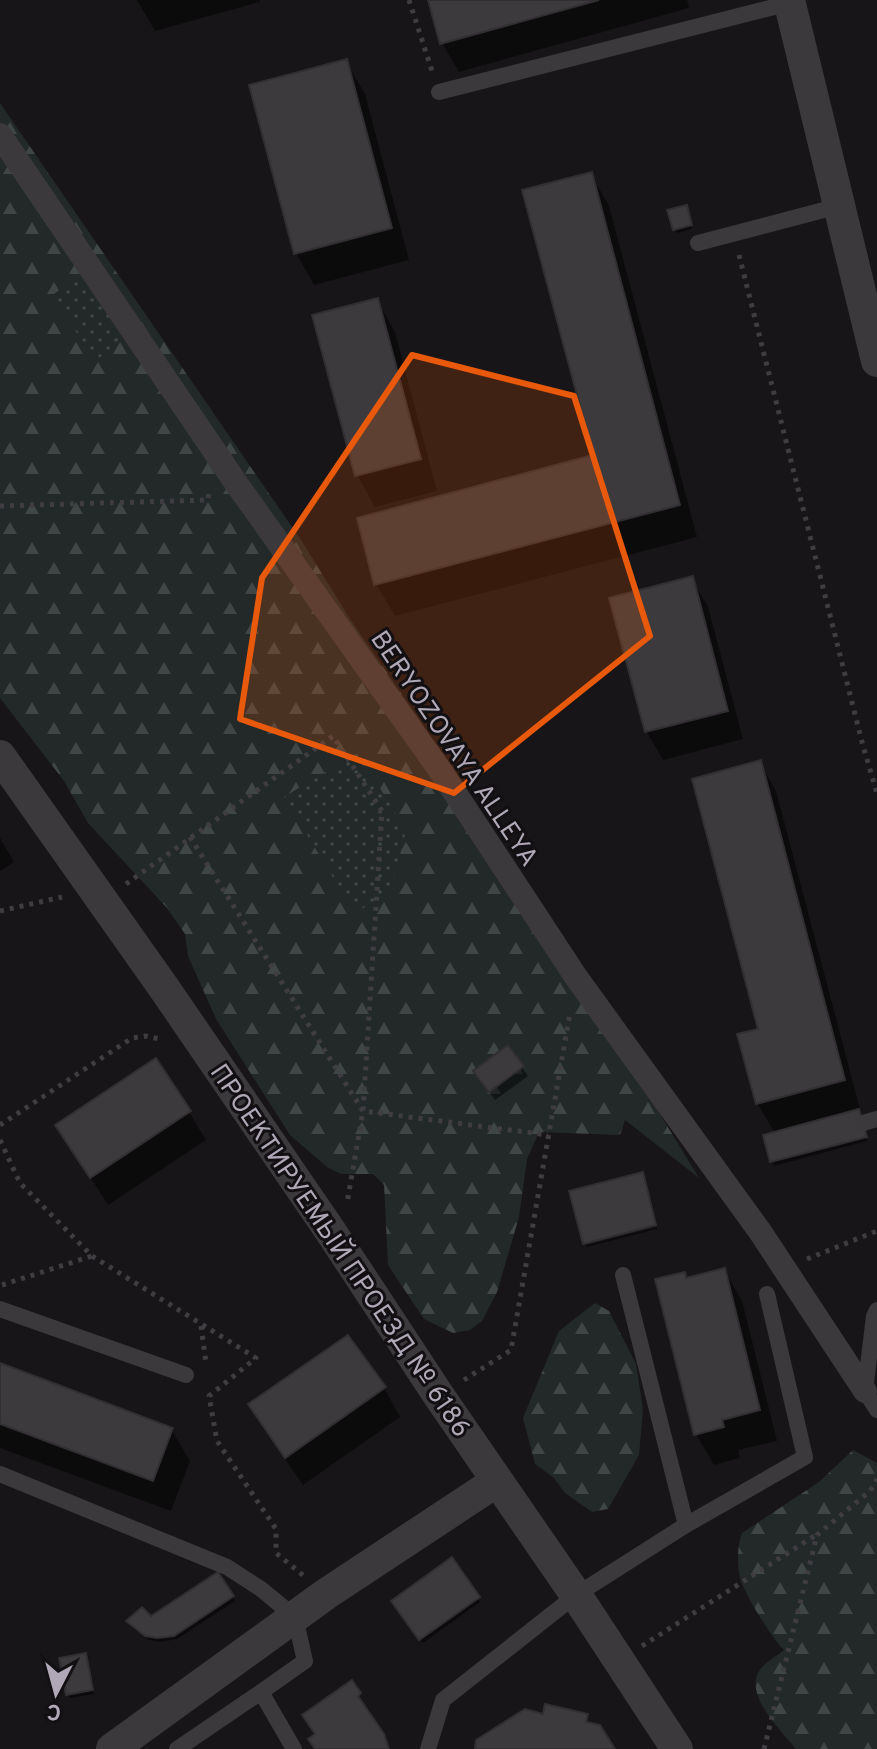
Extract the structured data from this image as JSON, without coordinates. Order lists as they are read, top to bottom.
{
  "streets": {
    "street": ["BERYOZOVAYA ALLEYA", "ПРОЕКТИРУЕМЫЙ ПРОЕЗД № 6186"]
  },
  "north": "bottom"
}
